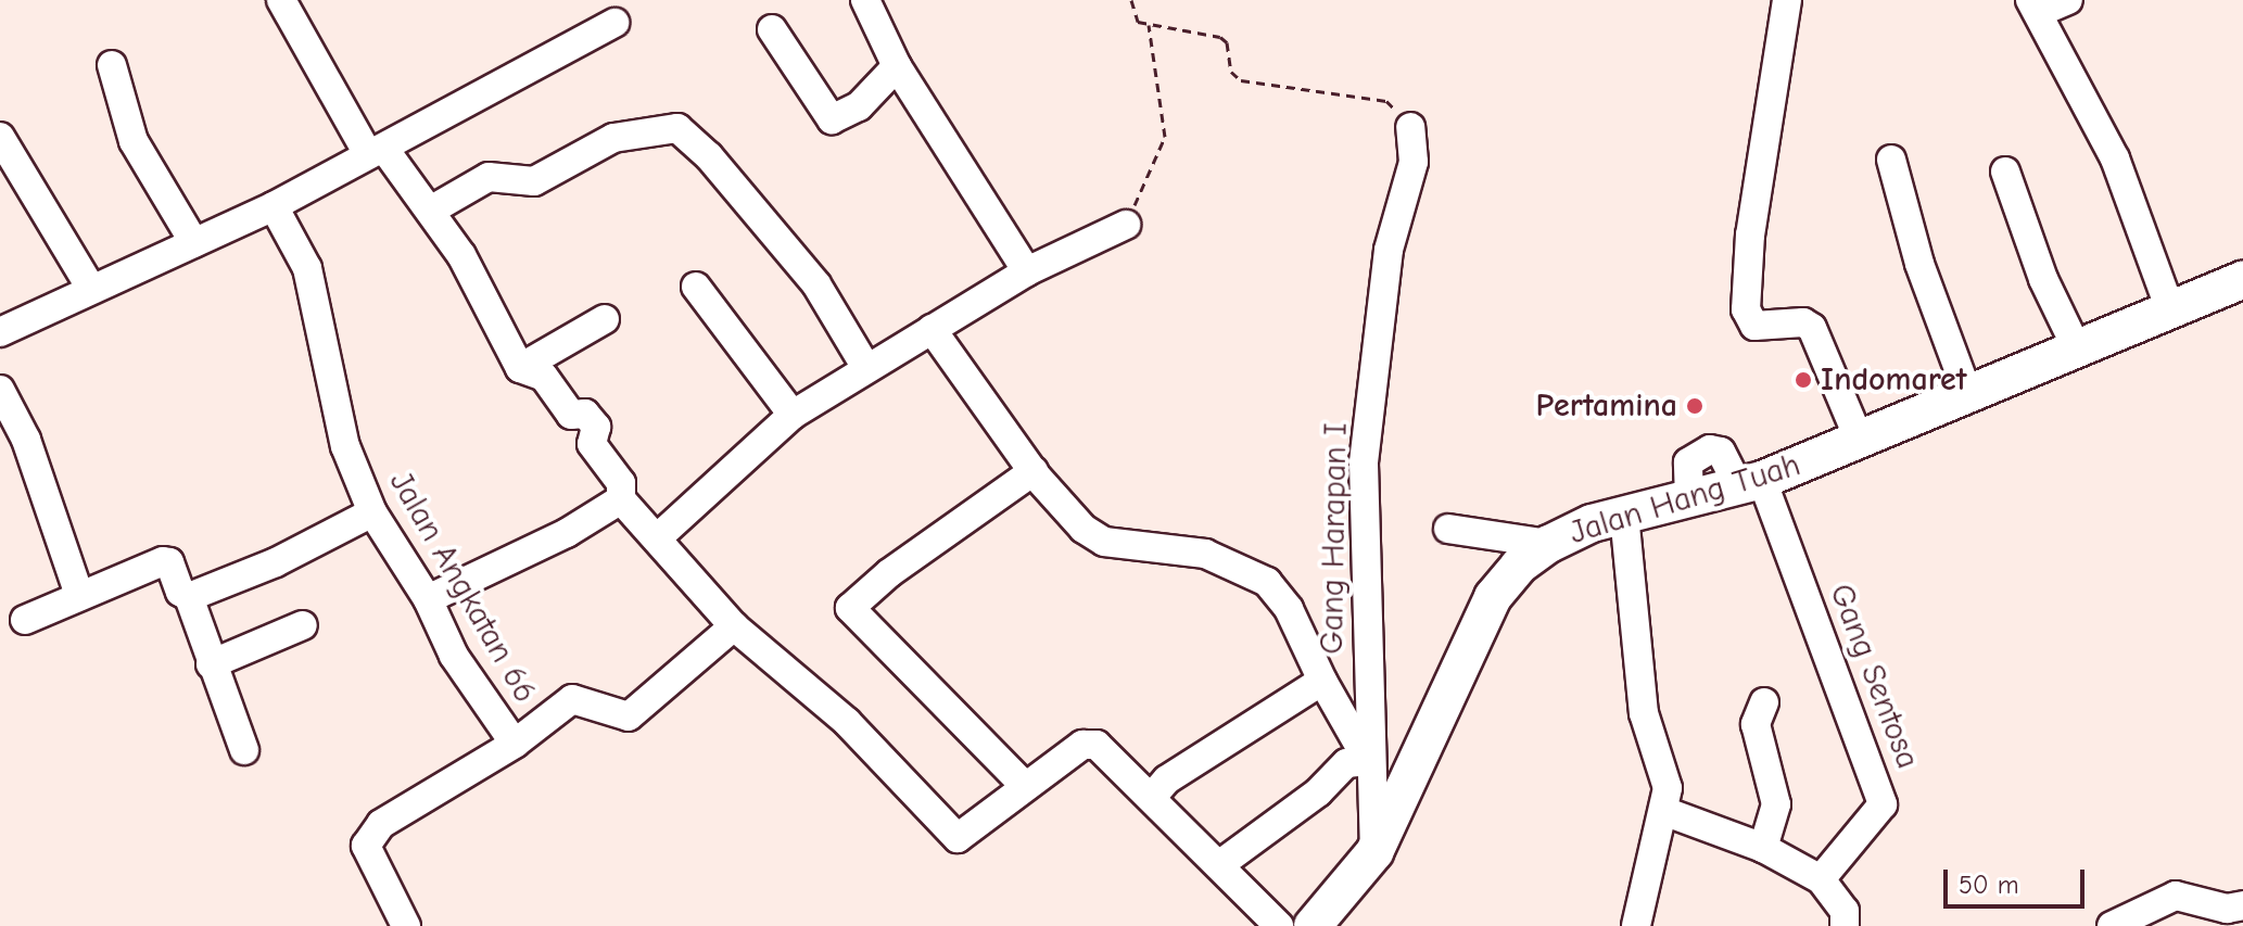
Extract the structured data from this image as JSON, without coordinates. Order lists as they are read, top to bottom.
{
  "streets": {
    "main road": ["Jalan Hang Tuah"],
    "street": ["Gang Harapan I", "Jalan Angkatan 66", "Gang Sentosa"]
  },
  "crossings": [
    ["Jalan Hang Tuah", "Gang Harapan I"],
    ["Jalan Hang Tuah", "Gang Sentosa"]
  ],
  "places": ["Indomaret", "Pertamina"],
  "scale_bar": "50 m"
}
